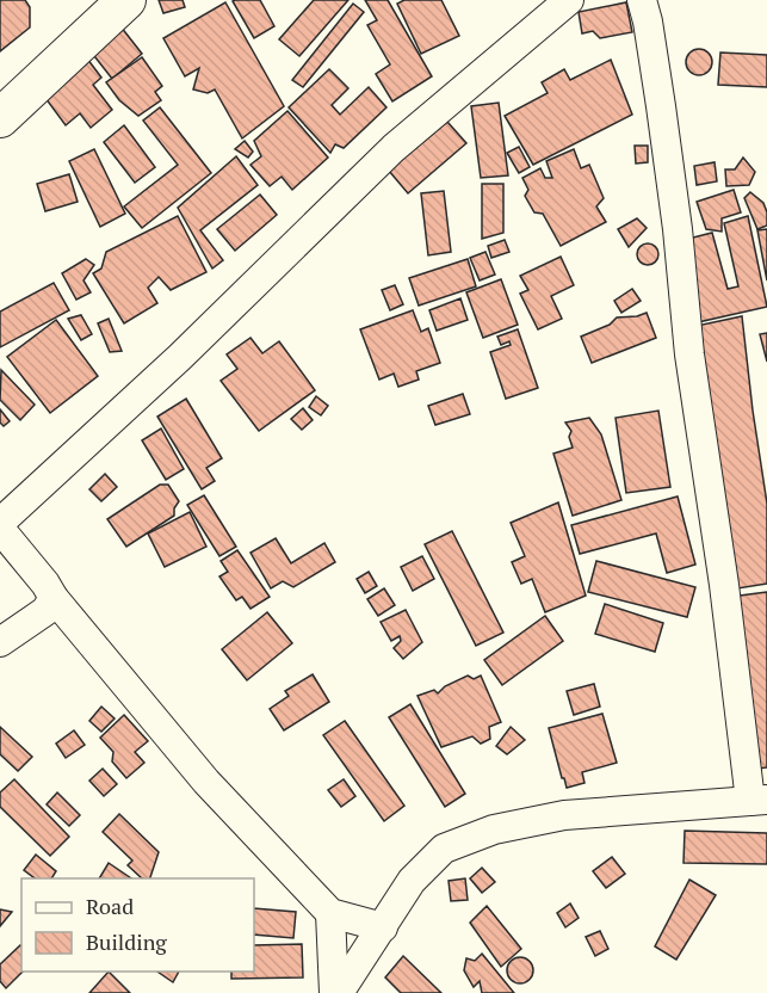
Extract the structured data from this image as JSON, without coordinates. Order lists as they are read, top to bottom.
{
  "legend": ["Road", "Building"]
}
